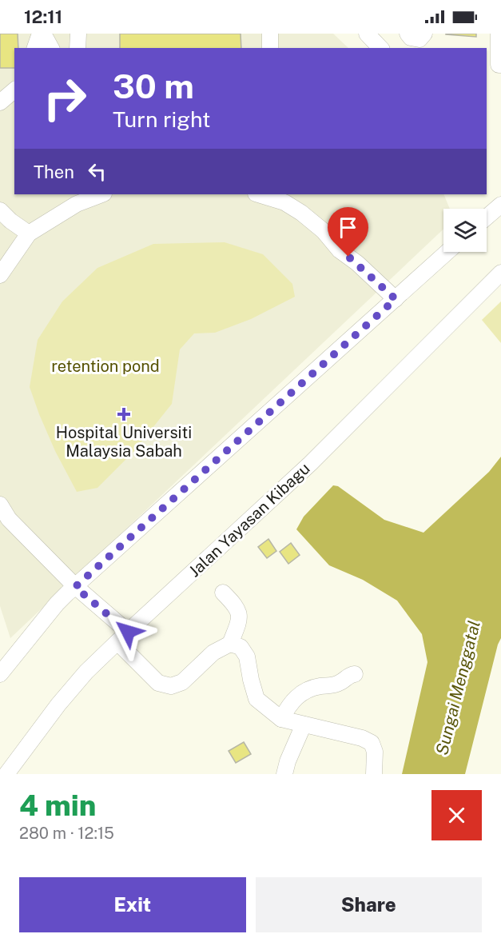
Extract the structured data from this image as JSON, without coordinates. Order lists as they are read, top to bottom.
{
  "streets": {
    "street": ["Jalan Yayasan Kibagu"]
  },
  "water": ["Sungai Menggatal"],
  "parks": ["retention pond"],
  "places": {
    "health": ["Hospital Universiti Malaysia Sabah"]
  },
  "page": {
    "status": "12:11",
    "turn": ["30 m", "Turn right"],
    "then": "Then",
    "heading": ["4 min", "280 m · 12:15"],
    "buttons": ["Exit", "Share"]
  }
}
